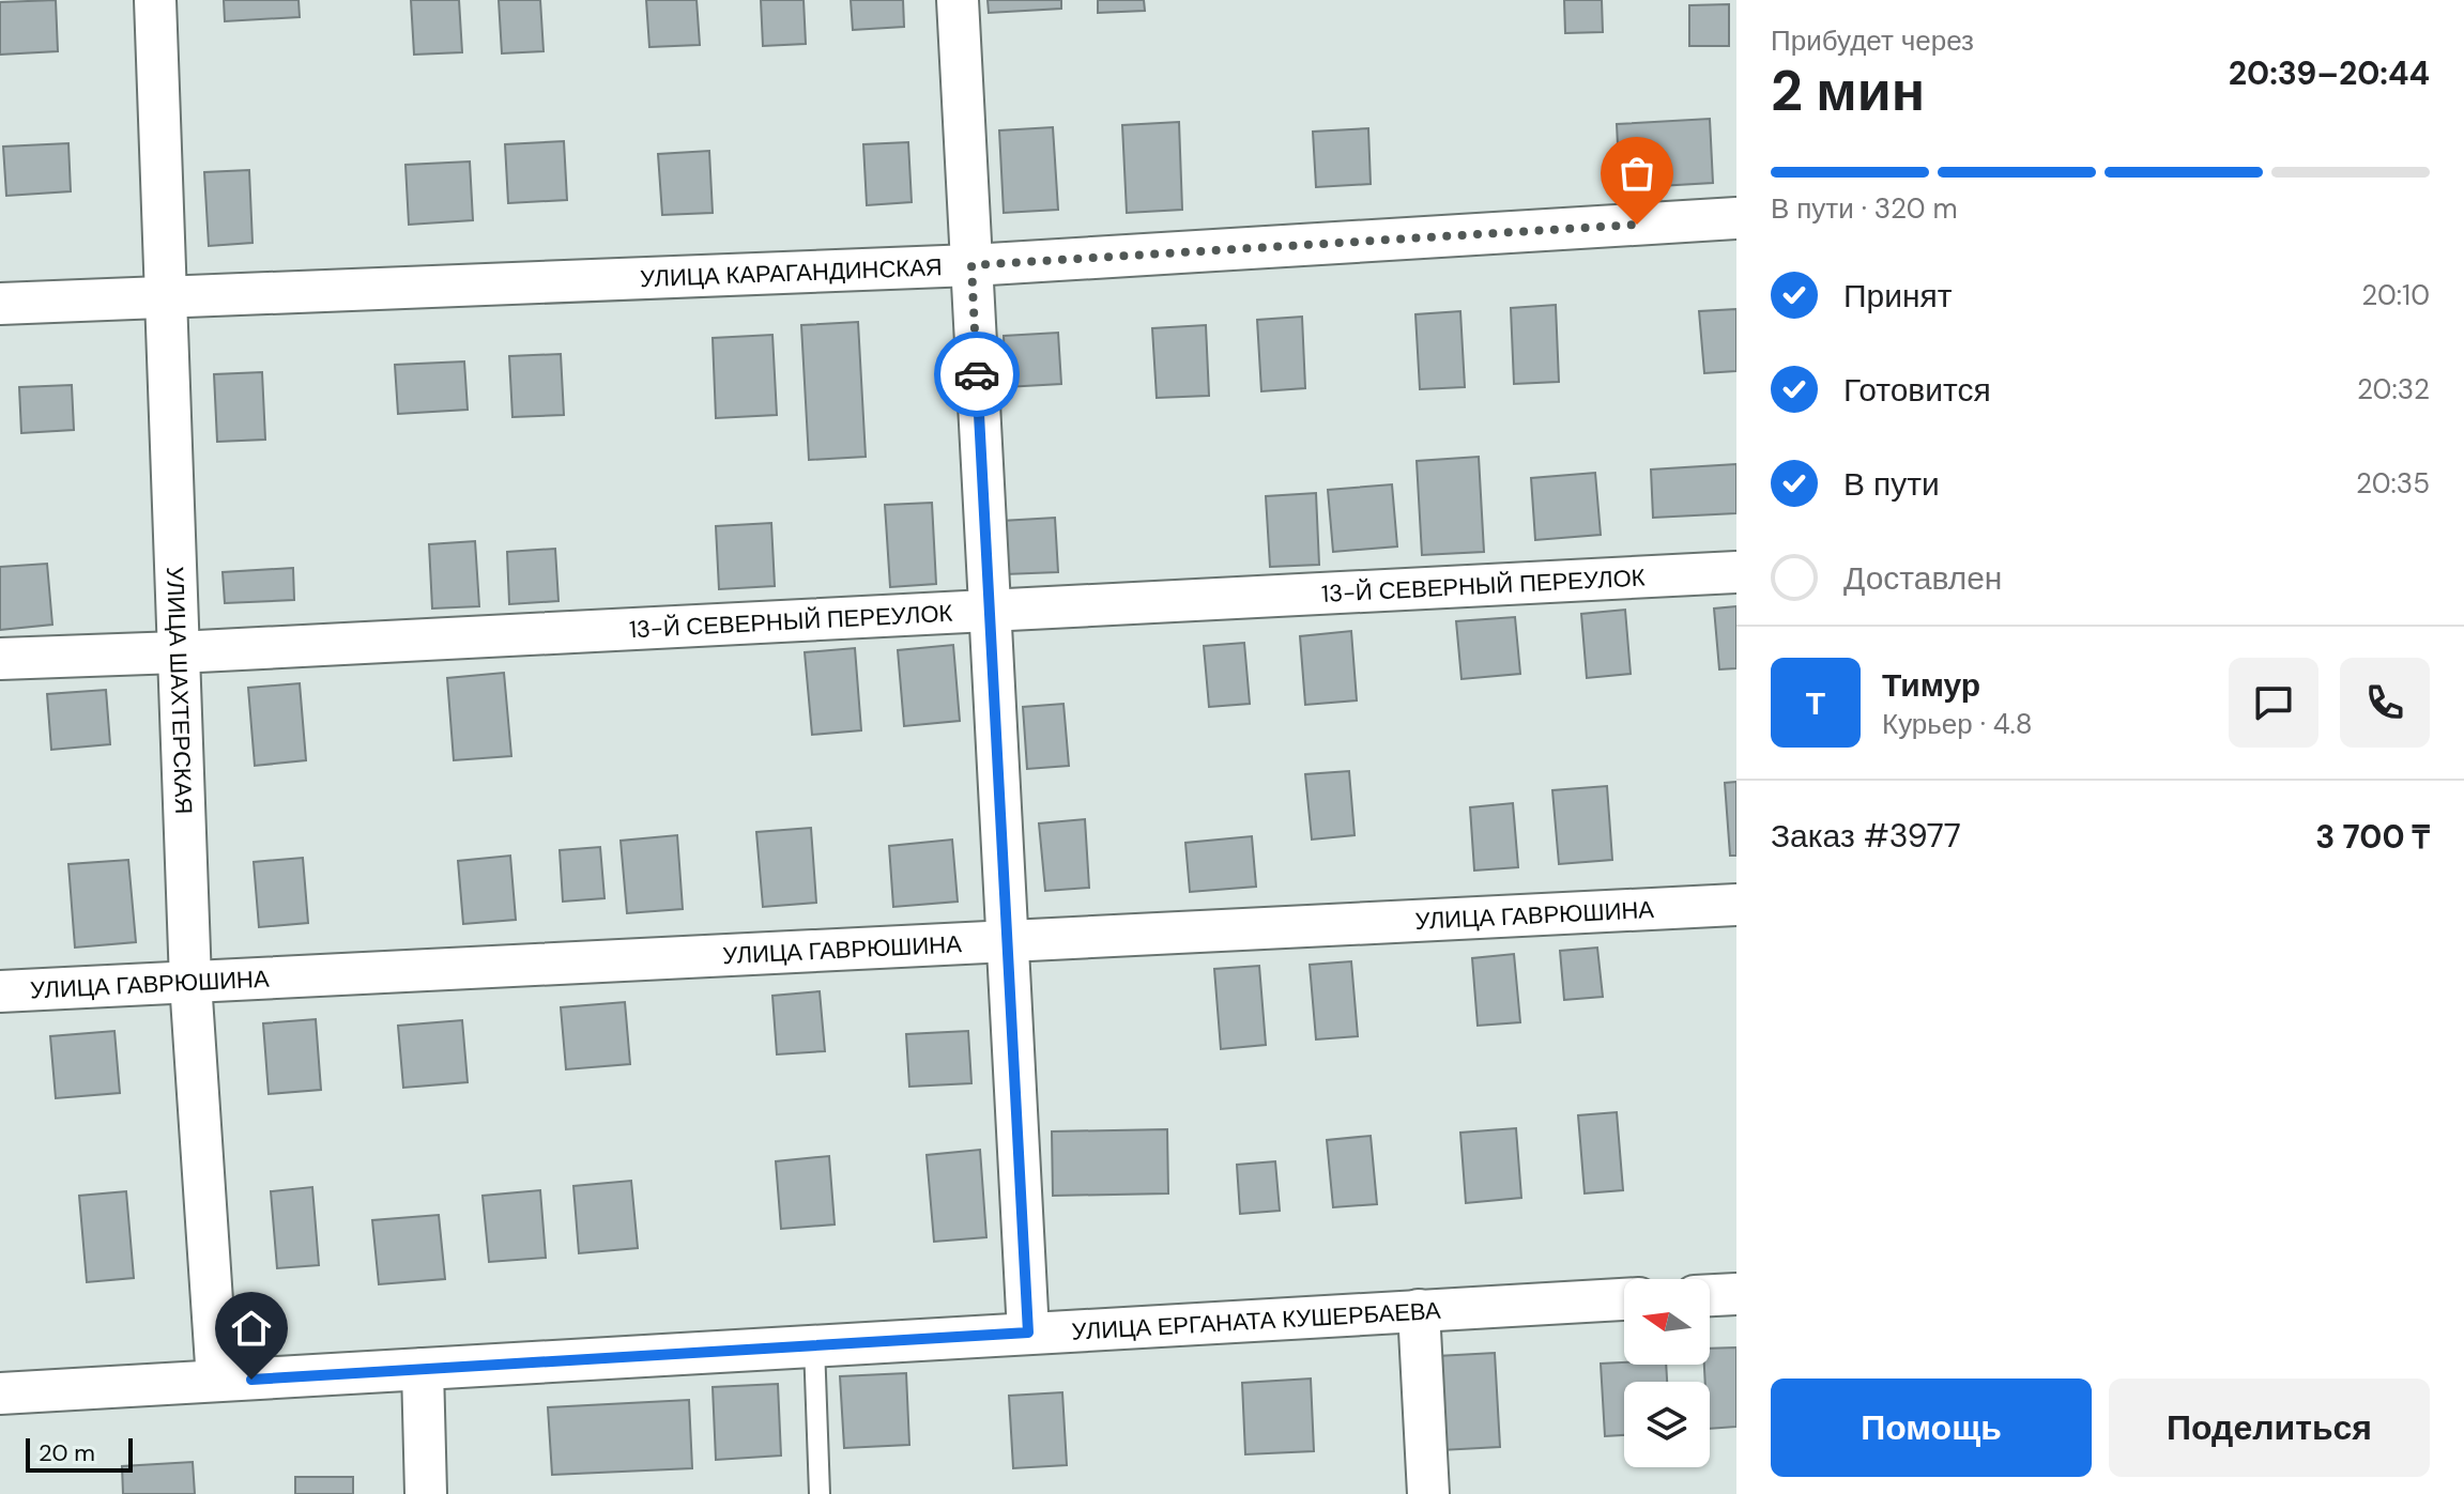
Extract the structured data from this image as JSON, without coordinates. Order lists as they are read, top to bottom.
{
  "streets": {
    "street": [
      "УЛИЦА КАРАГАНДИНСКАЯ",
      "13-Й СЕВЕРНЫЙ ПЕРЕУЛОК",
      "УЛИЦА ШАХТЕРСКАЯ",
      "УЛИЦА ГАВРЮШИНА",
      "УЛИЦА ЕРГАНАТА КУШЕРБАЕВА"
    ]
  },
  "crossings": [
    ["УЛИЦА КАРАГАНДИНСКАЯ", "УЛИЦА ШАХТЕРСКАЯ"],
    ["13-Й СЕВЕРНЫЙ ПЕРЕУЛОК", "УЛИЦА ШАХТЕРСКАЯ"],
    ["УЛИЦА ШАХТЕРСКАЯ", "УЛИЦА ГАВРЮШИНА"],
    ["УЛИЦА ШАХТЕРСКАЯ", "УЛИЦА ЕРГАНАТА КУШЕРБАЕВА"]
  ],
  "scale_bar": "20 m",
  "north": "left",
  "page": {
    "heading": ["2 мин", "Прибудет через", "20:39–20:44"],
    "panel": [
      "Тимур",
      "Курьер · 4.8",
      "Заказ #3977",
      "3 700 ₸"
    ],
    "bar": "В пути · 320 m",
    "list": [
      ["Принят", "20:10"],
      ["Готовится", "20:32"],
      ["В пути", "20:35"],
      "Доставлен"
    ],
    "round": "Т",
    "buttons": ["Помощь", "Поделиться"],
    "scale": "20 m"
  }
}
